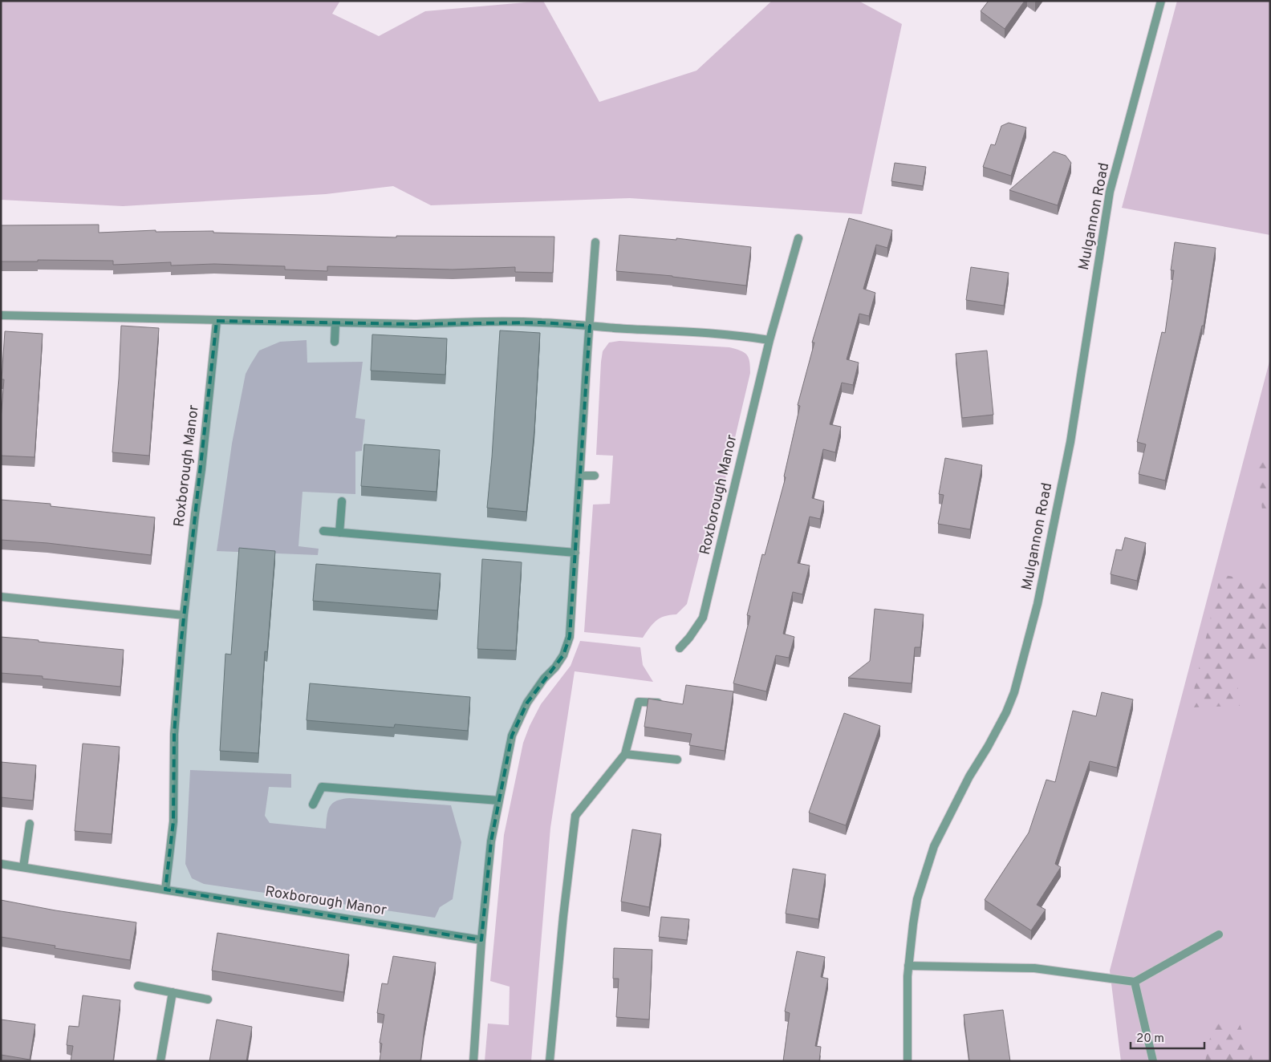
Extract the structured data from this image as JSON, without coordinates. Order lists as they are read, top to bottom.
{
  "streets": {
    "street": ["Mulgannon Road", "Roxborough Manor"]
  },
  "scale_bar": "20 m"
}
